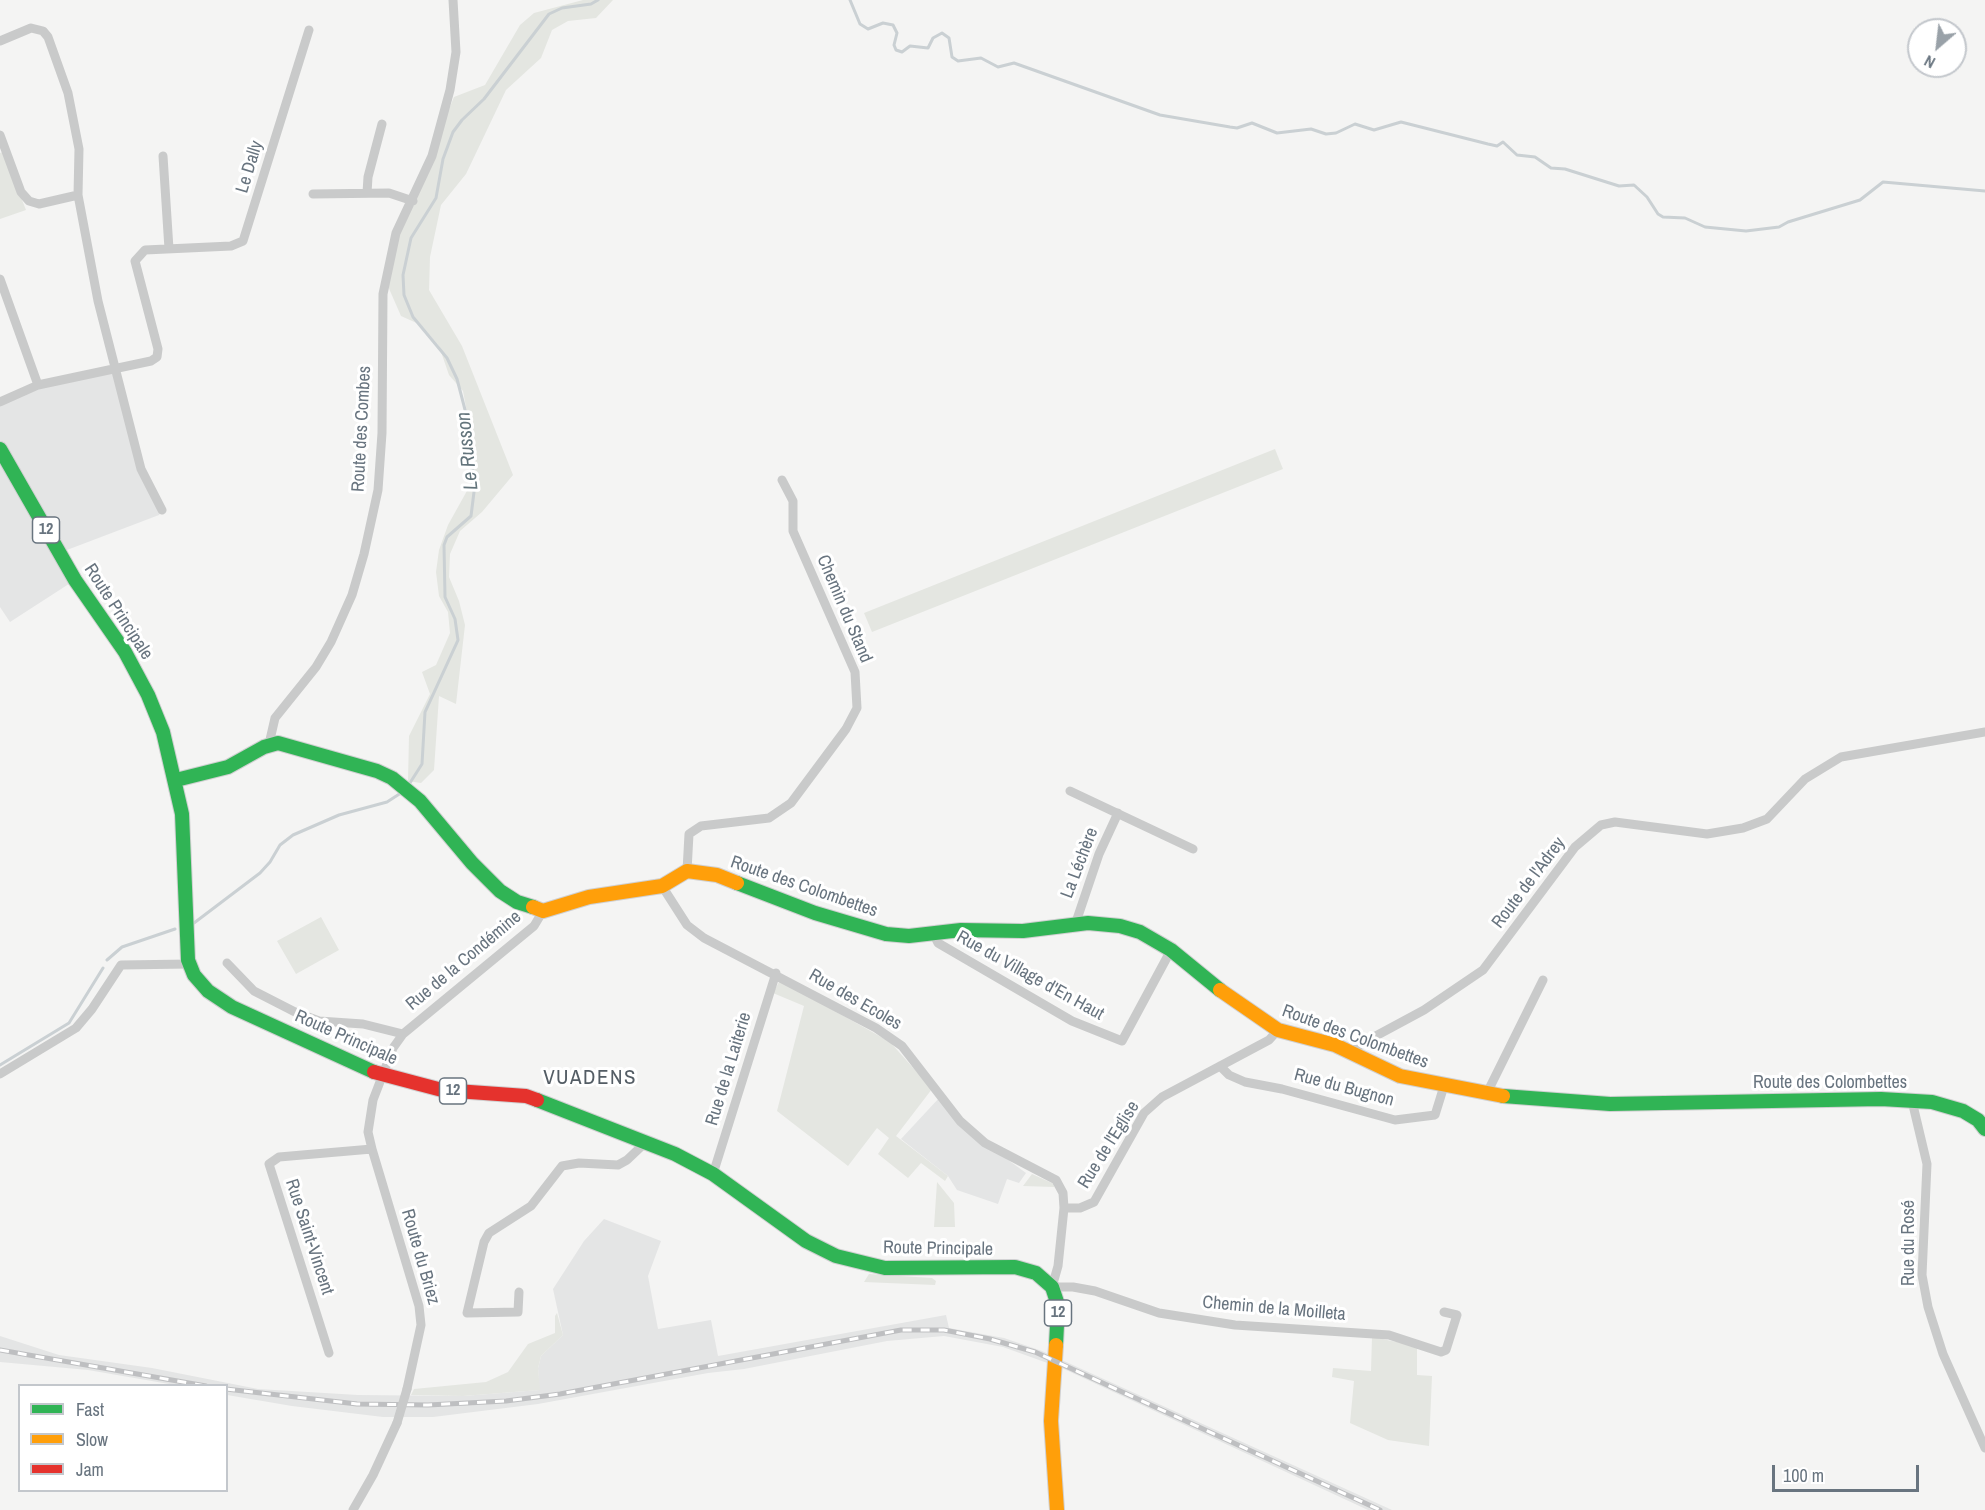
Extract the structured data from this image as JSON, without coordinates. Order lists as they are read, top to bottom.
{
  "streets": {
    "street": [
      "Le Dally",
      "Route des Combes",
      "12",
      "Chemin du Stand",
      "Route Principale",
      "La Léchère",
      "Route de l'Adrey",
      "Route des Colombettes",
      "Rue de la Condémine",
      "Rue du Village d'En Haut",
      "Rue des Ecoles",
      "Rue de la Laiterie",
      "Rue du Bugnon",
      "Rue de l'Eglise",
      "Rue Saint-Vincent",
      "Rue du Rosé",
      "Route du Briez",
      "Chemin de la Moilleta"
    ]
  },
  "crossings": [
    ["12", "Route Principale"],
    ["12", "Chemin de la Moilleta"],
    ["Chemin du Stand", "Route des Colombettes"],
    ["Route Principale", "Rue de la Condémine"],
    ["Route Principale", "Rue de la Laiterie"],
    ["Route Principale", "Route du Briez"],
    ["Route Principale", "Chemin de la Moilleta"],
    ["La Léchère", "Route des Colombettes"],
    ["Route de l'Adrey", "Route des Colombettes"],
    ["Route des Colombettes", "Rue du Village d'En Haut"],
    ["Route des Colombettes", "Rue du Bugnon"],
    ["Route des Colombettes", "Rue de l'Eglise"],
    ["Route des Colombettes", "Rue du Rosé"],
    ["Rue de la Condémine", "Route du Briez"],
    ["Rue des Ecoles", "Rue de la Laiterie"],
    ["Rue des Ecoles", "Rue de l'Eglise"],
    ["Rue du Bugnon", "Rue de l'Eglise"],
    ["Rue Saint-Vincent", "Route du Briez"]
  ],
  "districts": ["VUADENS"],
  "water": ["Le Russon"],
  "legend": ["Fast", "Slow", "Jam"],
  "scale_bar": "100 m",
  "north": "bottom left"
}
